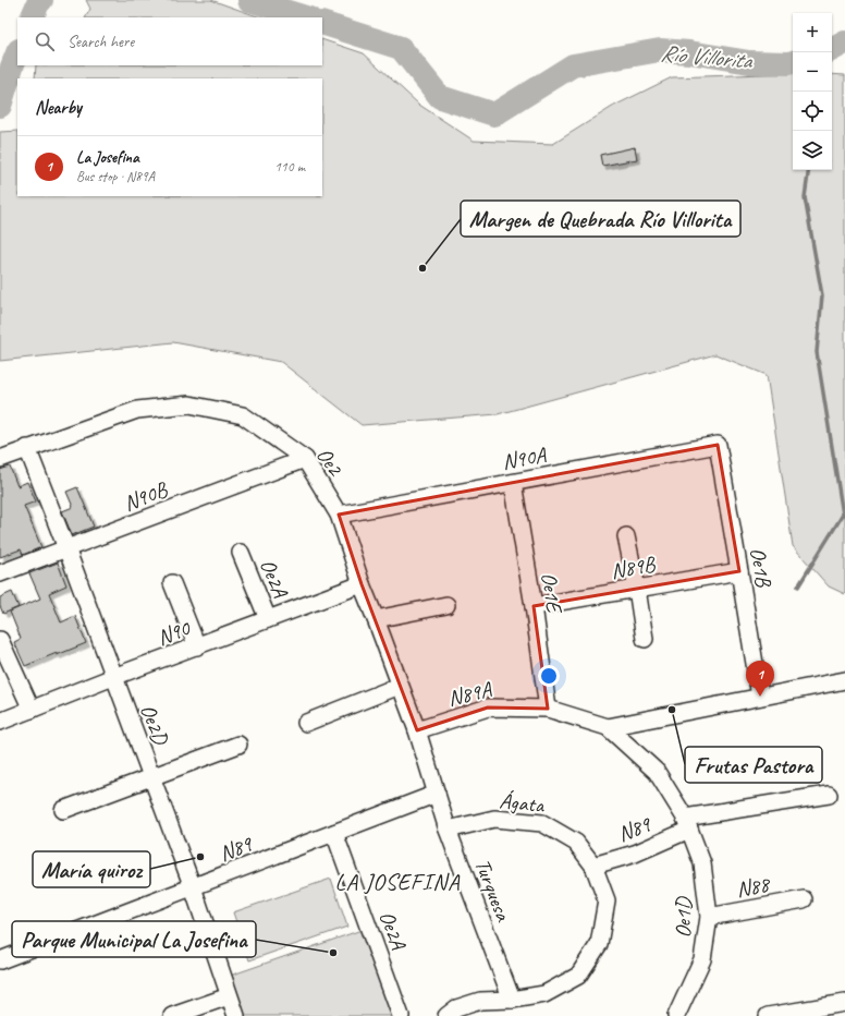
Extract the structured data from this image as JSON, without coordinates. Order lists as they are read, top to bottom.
{
  "streets": {
    "street": [
      "N90A",
      "Oe2",
      "N90B",
      "N89B",
      "Oe1B",
      "Oe2A",
      "Oe1E",
      "N90",
      "N89A",
      "Oe2D",
      "Ágata",
      "N89",
      "N88",
      "Turquesa",
      "Oe1D"
    ]
  },
  "crossings": [
    ["N90A", "Oe2"],
    ["N90A", "Oe1B"],
    ["N90A", "Oe1E"],
    ["Oe2", "N90B"],
    ["Oe2", "N90"],
    ["Oe2", "N89A"],
    ["Oe2", "Oe2D"],
    ["Oe2", "N89"],
    ["Oe2", "Turquesa"],
    ["N90B", "Oe2D"],
    ["N89B", "Oe1B"],
    ["N89B", "Oe1E"],
    ["Oe1B", "N89A"],
    ["Oe2A", "N90"],
    ["Oe2A", "N89"],
    ["Oe1E", "N89A"],
    ["N90", "Oe2D"],
    ["N89A", "N89"],
    ["N89A", "Oe1D"],
    ["Oe2D", "N89"],
    ["Ágata", "N89"],
    ["Ágata", "Turquesa"],
    ["N89", "Turquesa"],
    ["N89", "Oe1D"],
    ["N88", "Oe1D"]
  ],
  "districts": ["LA JOSEFINA"],
  "water": ["Río Villorita"],
  "places": [
    "Margen de Quebrada Río Villorita",
    "Frutas Pastora",
    "María quiroz",
    "Parque Municipal La Josefina"
  ],
  "page": {
    "map_buttons": ["+", "−"],
    "search": "Search here",
    "heading": "Nearby",
    "list": [
      {
        "mark": "1",
        "name": "La Josefina",
        "note": "Bus stop · N89A",
        "value": "110 m"
      }
    ],
    "pins": "1"
  }
}
